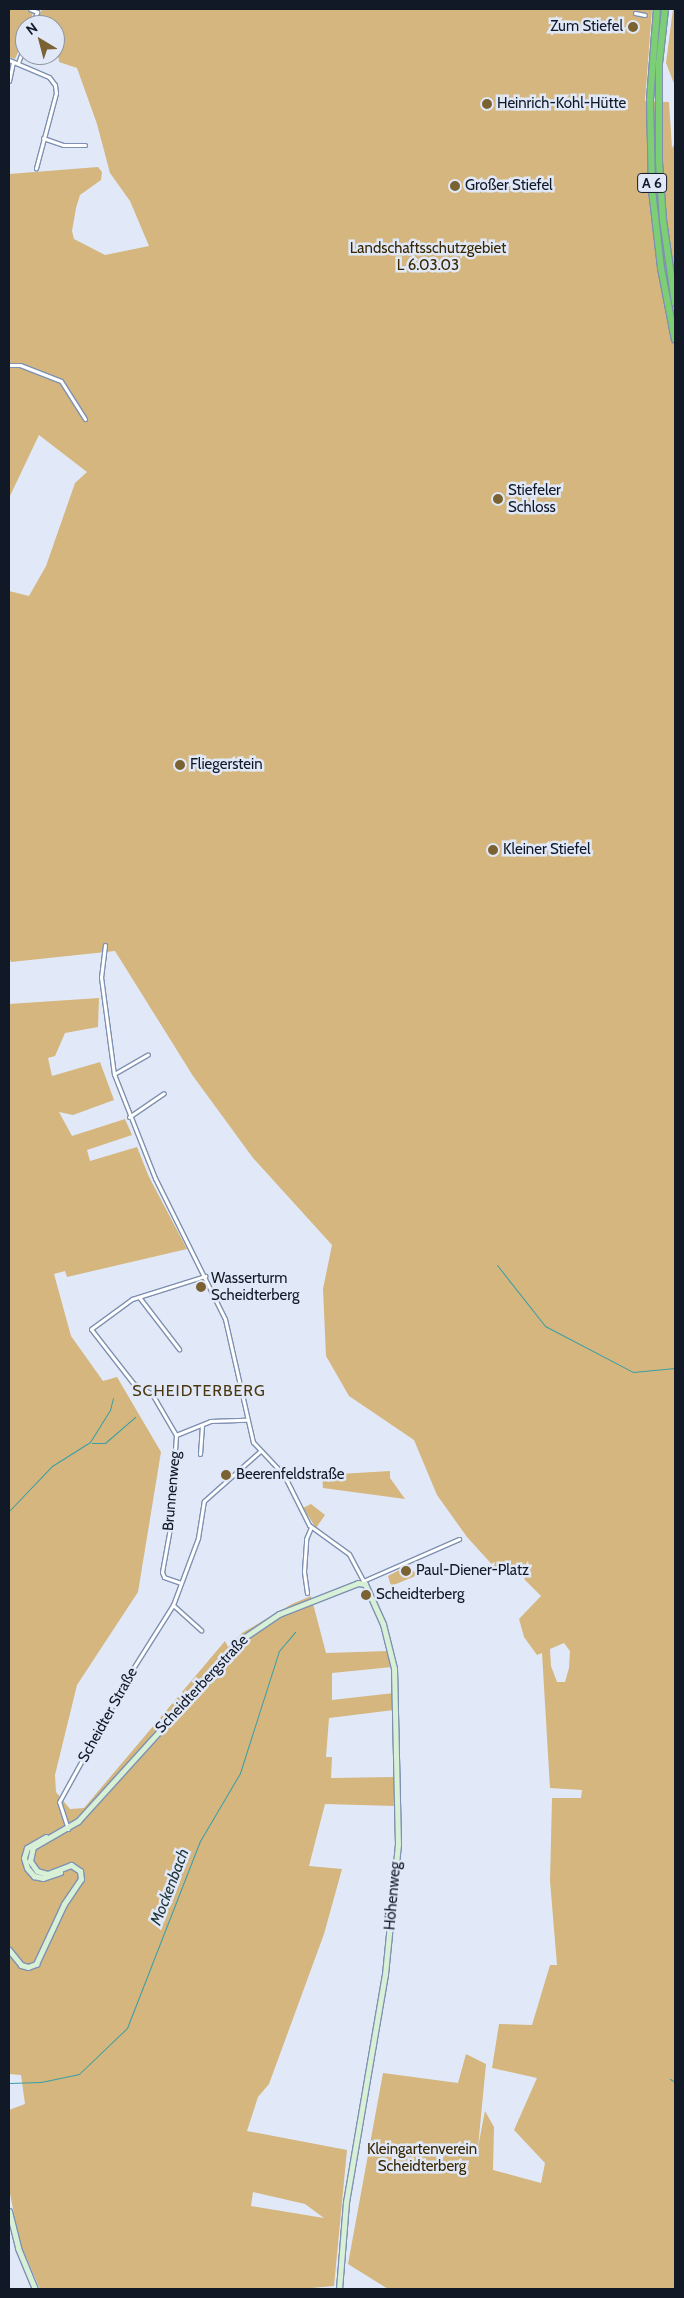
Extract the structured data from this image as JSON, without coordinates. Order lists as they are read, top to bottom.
{
  "streets": {
    "highway": ["A 6"],
    "street": [
      "Brunnenweg",
      "Scheidterbergstraße",
      "Scheidter Straße",
      "Höhenweg"
    ]
  },
  "crossings": [
    ["Brunnenweg", "Scheidter Straße"],
    ["Scheidterbergstraße", "Scheidter Straße"],
    ["Scheidterbergstraße", "Höhenweg"],
    ["Scheidter Straße", "Höhenweg"]
  ],
  "districts": ["SCHEIDTERBERG"],
  "water": ["Mockenbach"],
  "parks": ["Landschaftsschutzgebiet L 6.03.03", "Kleingartenverein Scheidterberg"],
  "places": [
    "Zum Stiefel",
    "Heinrich-Kohl-Hütte",
    "Großer Stiefel",
    "Stiefeler Schloss",
    "Fliegerstein",
    "Kleiner Stiefel",
    "Wasserturm Scheidterberg",
    "Beerenfeldstraße",
    "Paul-Diener-Platz",
    "Scheidterberg"
  ],
  "north": "top left"
}
